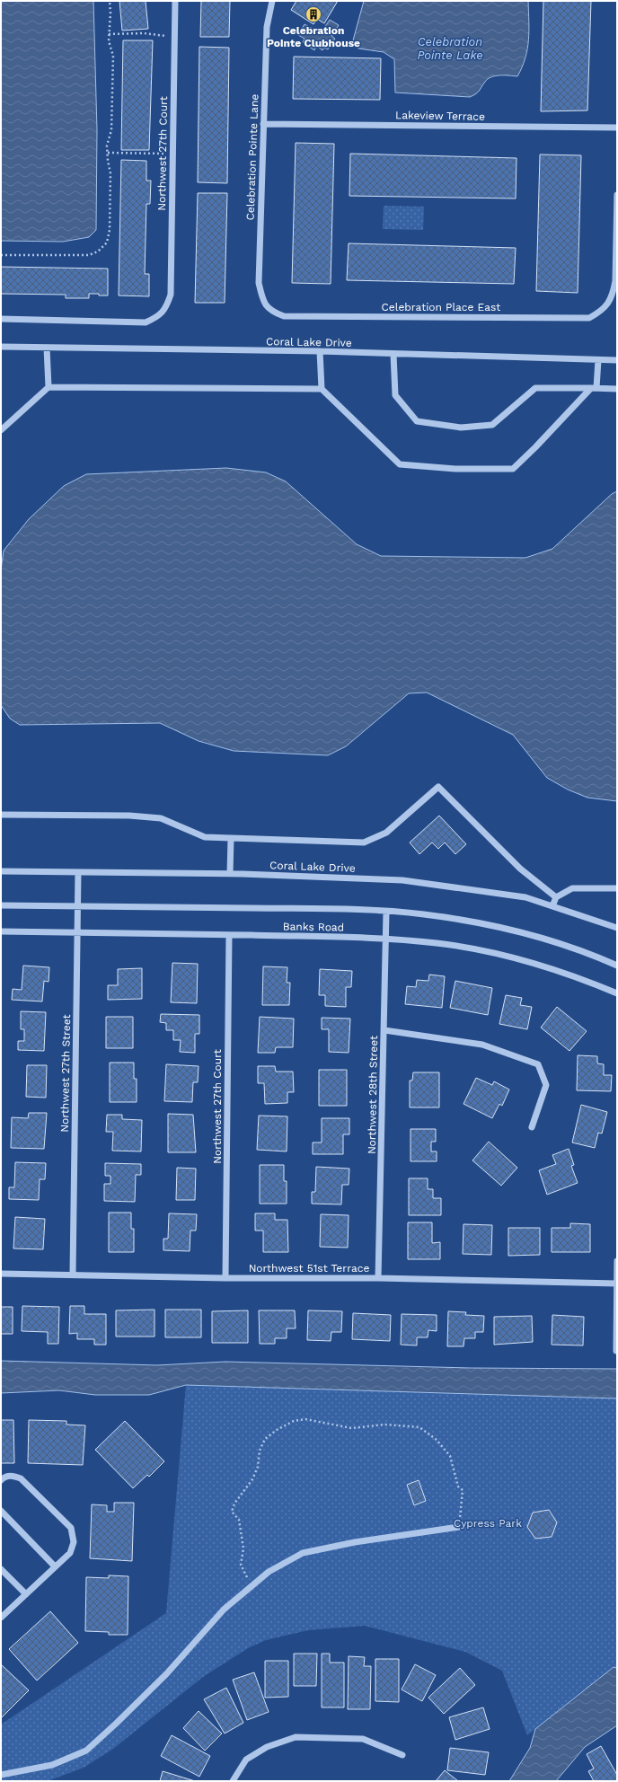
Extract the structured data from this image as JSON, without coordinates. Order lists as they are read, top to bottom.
{
  "streets": {
    "street": [
      "Lakeview Terrace",
      "Northwest 27th Court",
      "Celebration Pointe Lane",
      "Celebration Place East",
      "Coral Lake Drive",
      "Banks Road",
      "Northwest 27th Street",
      "Northwest 28th Street",
      "Northwest 51st Terrace"
    ]
  },
  "crossings": [
    ["Lakeview Terrace", "Celebration Pointe Lane"],
    ["Northwest 27th Court", "Banks Road"],
    ["Northwest 27th Court", "Northwest 51st Terrace"],
    ["Celebration Pointe Lane", "Celebration Place East"],
    ["Coral Lake Drive", "Northwest 27th Street"],
    ["Banks Road", "Northwest 27th Street"],
    ["Banks Road", "Northwest 28th Street"],
    ["Northwest 27th Street", "Northwest 51st Terrace"],
    ["Northwest 28th Street", "Northwest 51st Terrace"]
  ],
  "water": ["Celebration Pointe Lake"],
  "parks": ["Cypress Park"],
  "places": {
    "building": ["Celebration Pointe Clubhouse"]
  }
}
